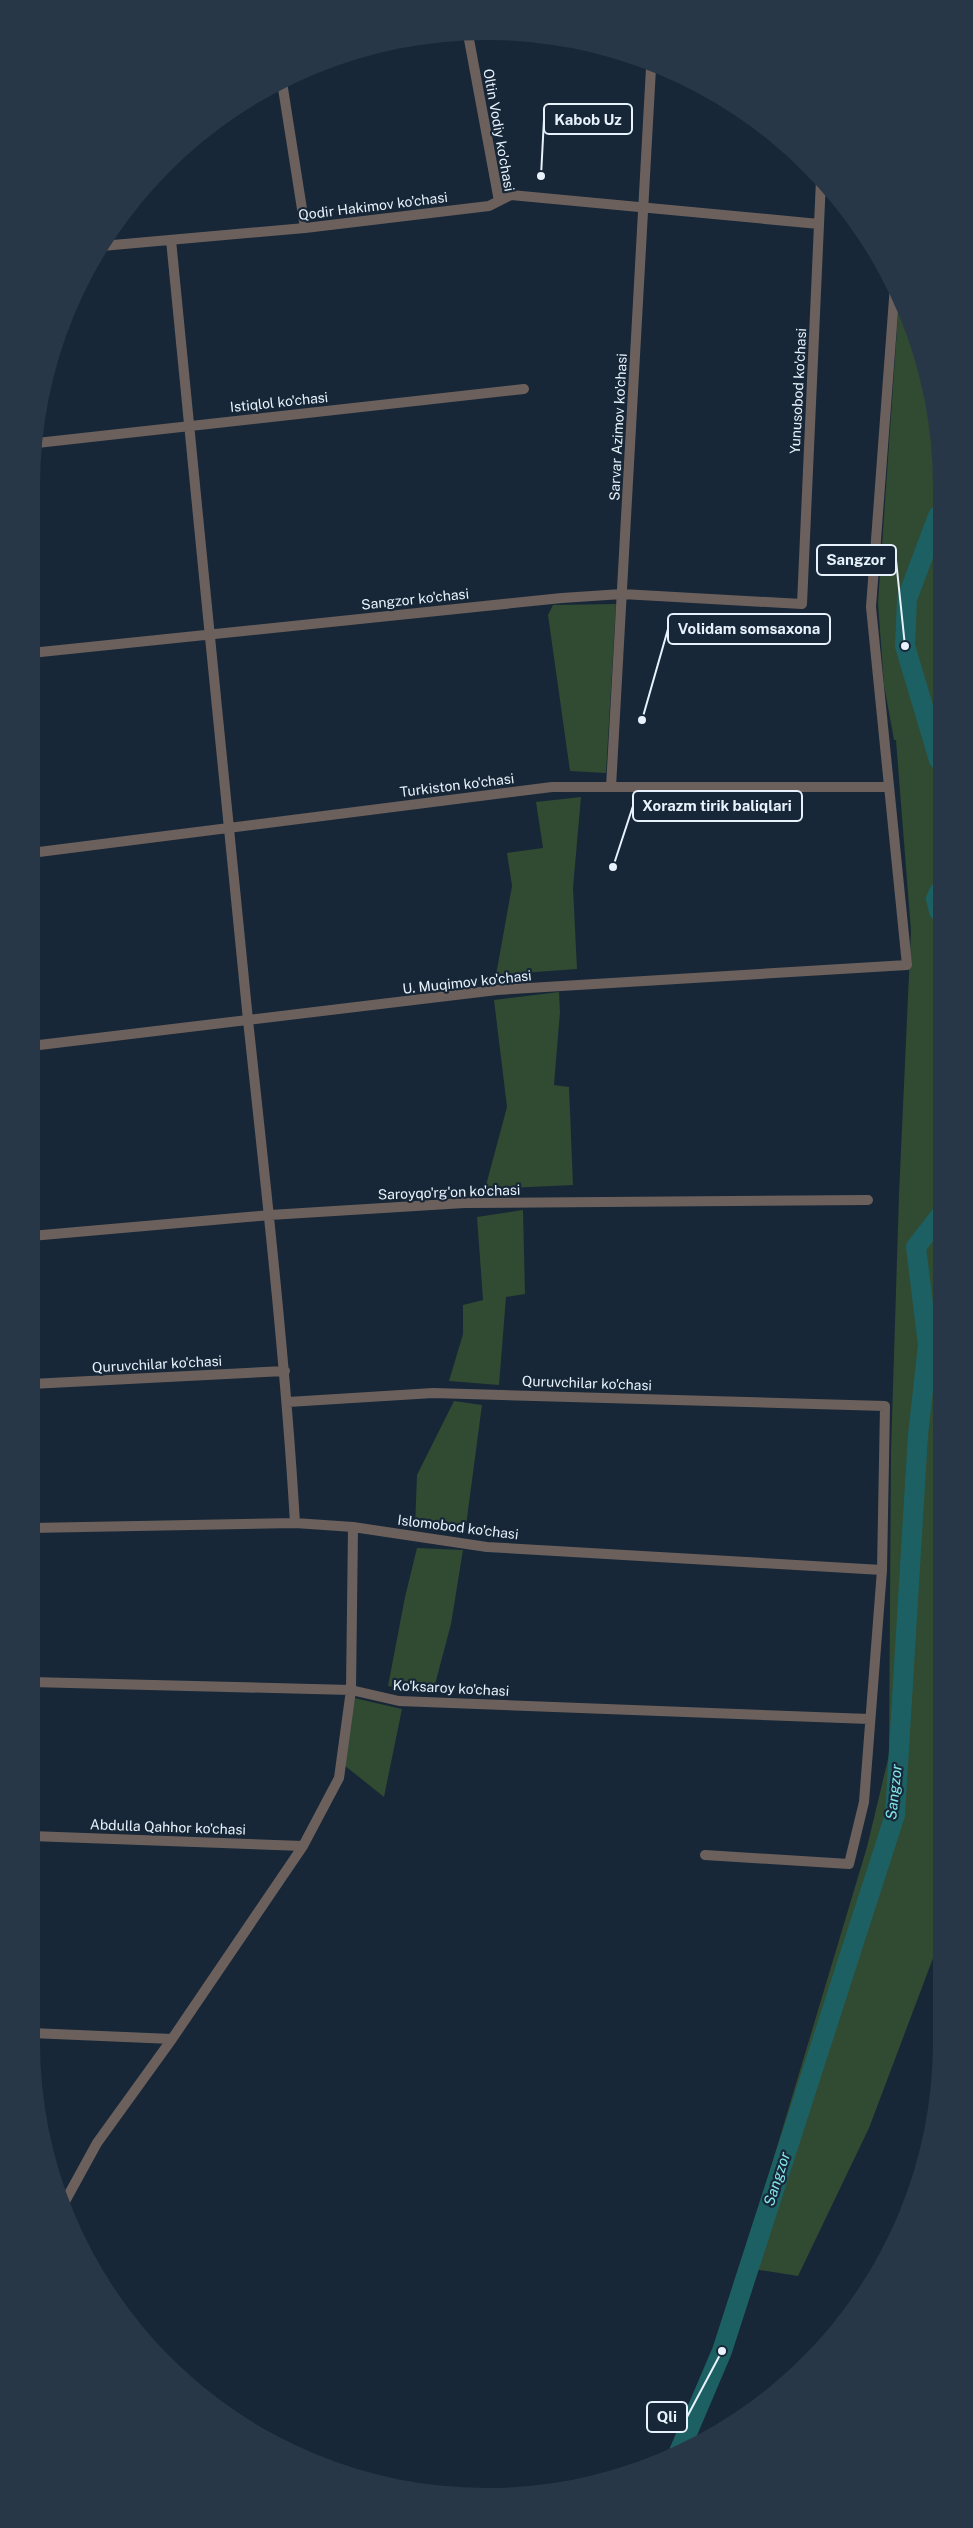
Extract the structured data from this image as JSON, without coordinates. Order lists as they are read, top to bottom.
{
  "streets": {
    "street": [
      "Oltin Vodiy ko'chasi",
      "Qodir Hakimov ko'chasi",
      "Yunusobod ko'chasi",
      "Istiqlol ko'chasi",
      "Sarvar Azimov ko'chasi",
      "Sangzor ko'chasi",
      "Turkiston ko'chasi",
      "U. Muqimov ko'chasi",
      "Saroyqo'rg'on ko'chasi",
      "Quruvchilar ko'chasi",
      "Islomobod ko'chasi",
      "Ko'ksaroy ko'chasi",
      "Abdulla Qahhor ko'chasi"
    ]
  },
  "crossings": [
    ["Oltin Vodiy ko'chasi", "Qodir Hakimov ko'chasi"],
    ["Qodir Hakimov ko'chasi", "Yunusobod ko'chasi"],
    ["Qodir Hakimov ko'chasi", "Sarvar Azimov ko'chasi"],
    ["Yunusobod ko'chasi", "Sangzor ko'chasi"],
    ["Sarvar Azimov ko'chasi", "Sangzor ko'chasi"],
    ["Sarvar Azimov ko'chasi", "Turkiston ko'chasi"],
    ["Turkiston ko'chasi", "U. Muqimov ko'chasi"],
    ["Quruvchilar ko'chasi", "Islomobod ko'chasi"]
  ],
  "water": ["Sangzor"],
  "places": [
    "Kabob Uz",
    "Sangzor",
    "Volidam somsaxona",
    "Xorazm tirik baliqlari",
    "Qli"
  ]
}
